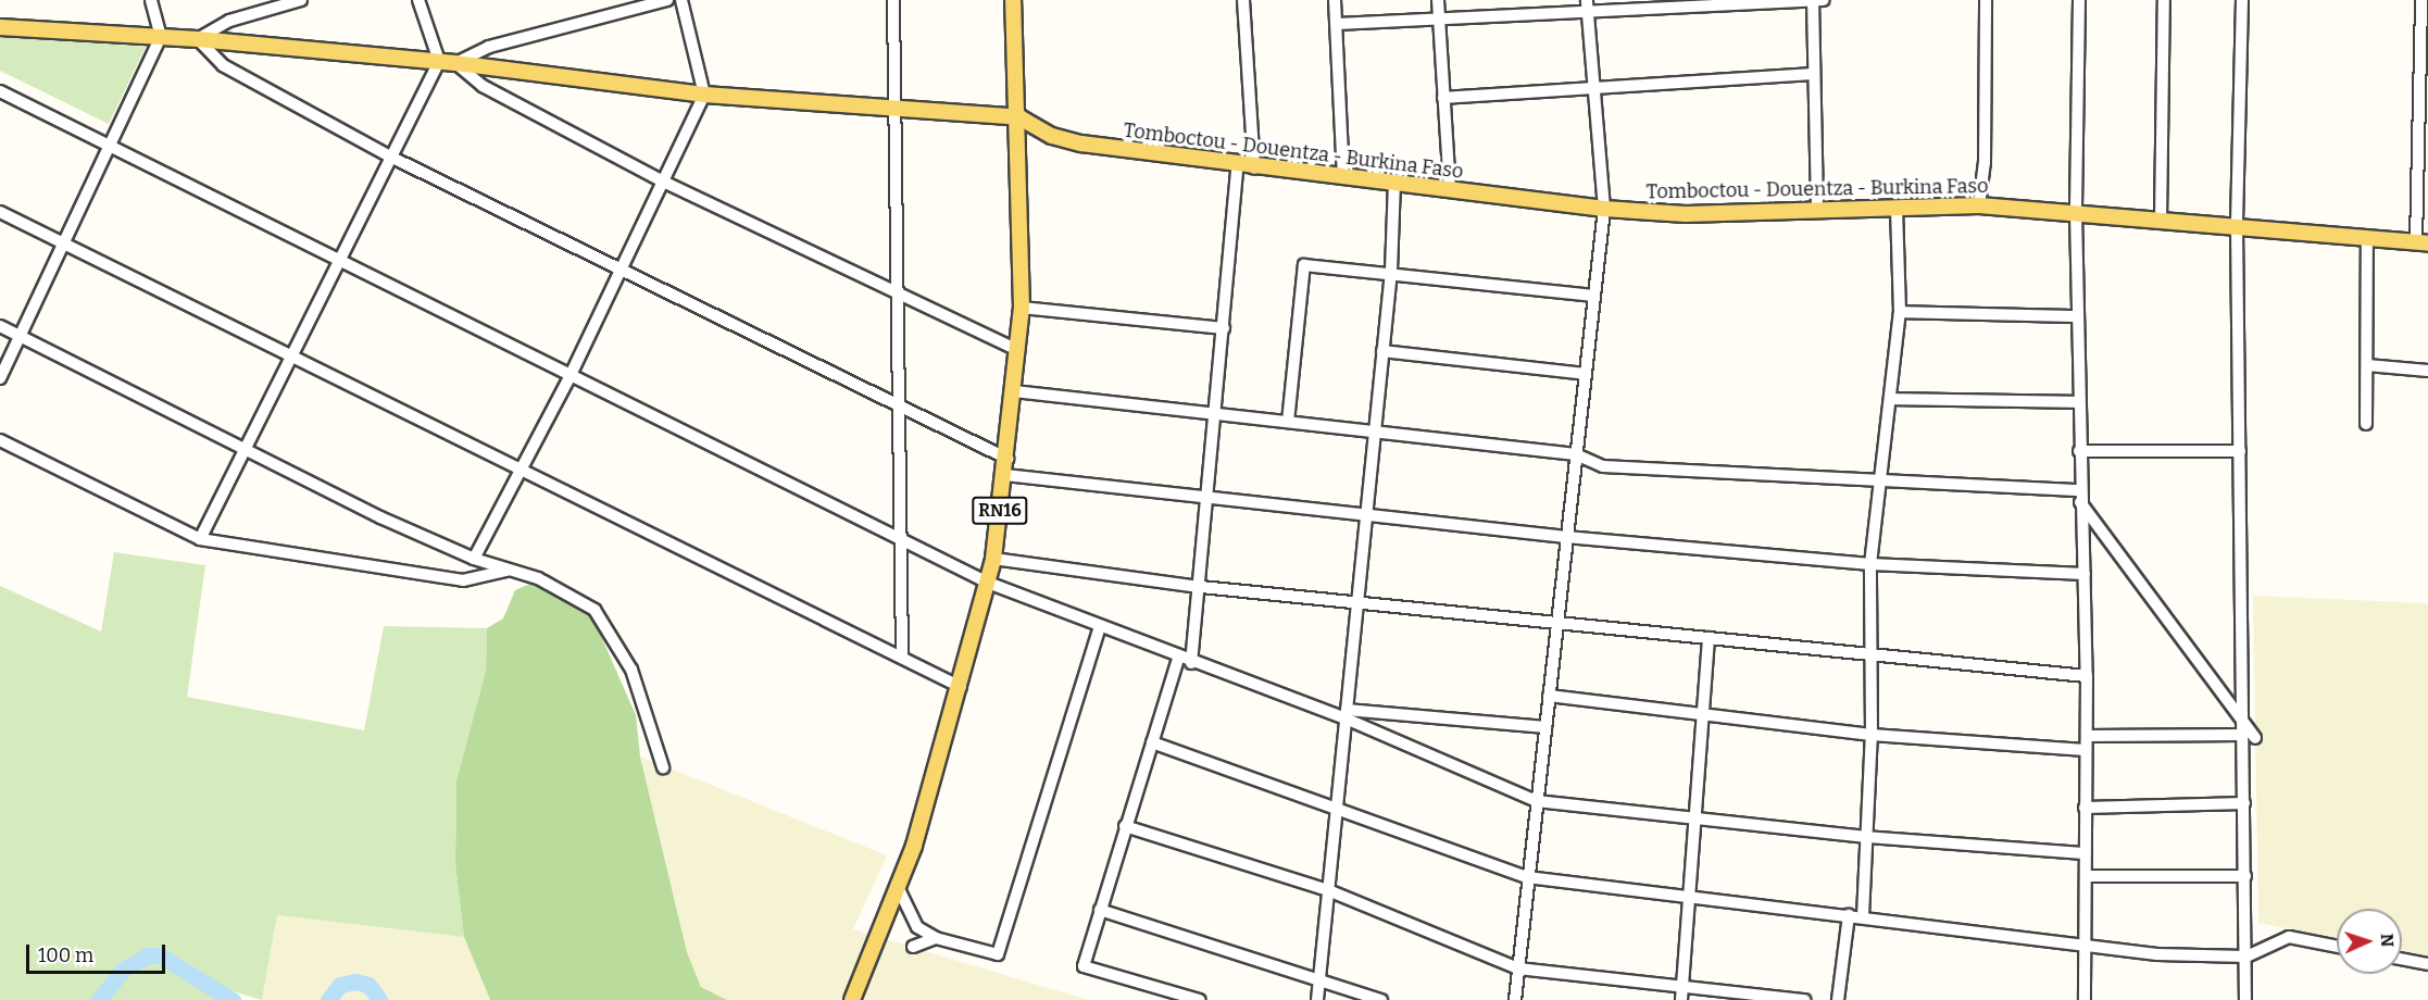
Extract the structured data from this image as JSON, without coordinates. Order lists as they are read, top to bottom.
{
  "streets": {
    "main road": ["Tomboctou - Douentza - Burkina Faso", "RN16"]
  },
  "crossings": [
    ["Tomboctou - Douentza - Burkina Faso", "RN16"]
  ],
  "scale_bar": "100 m",
  "north": "right"
}
